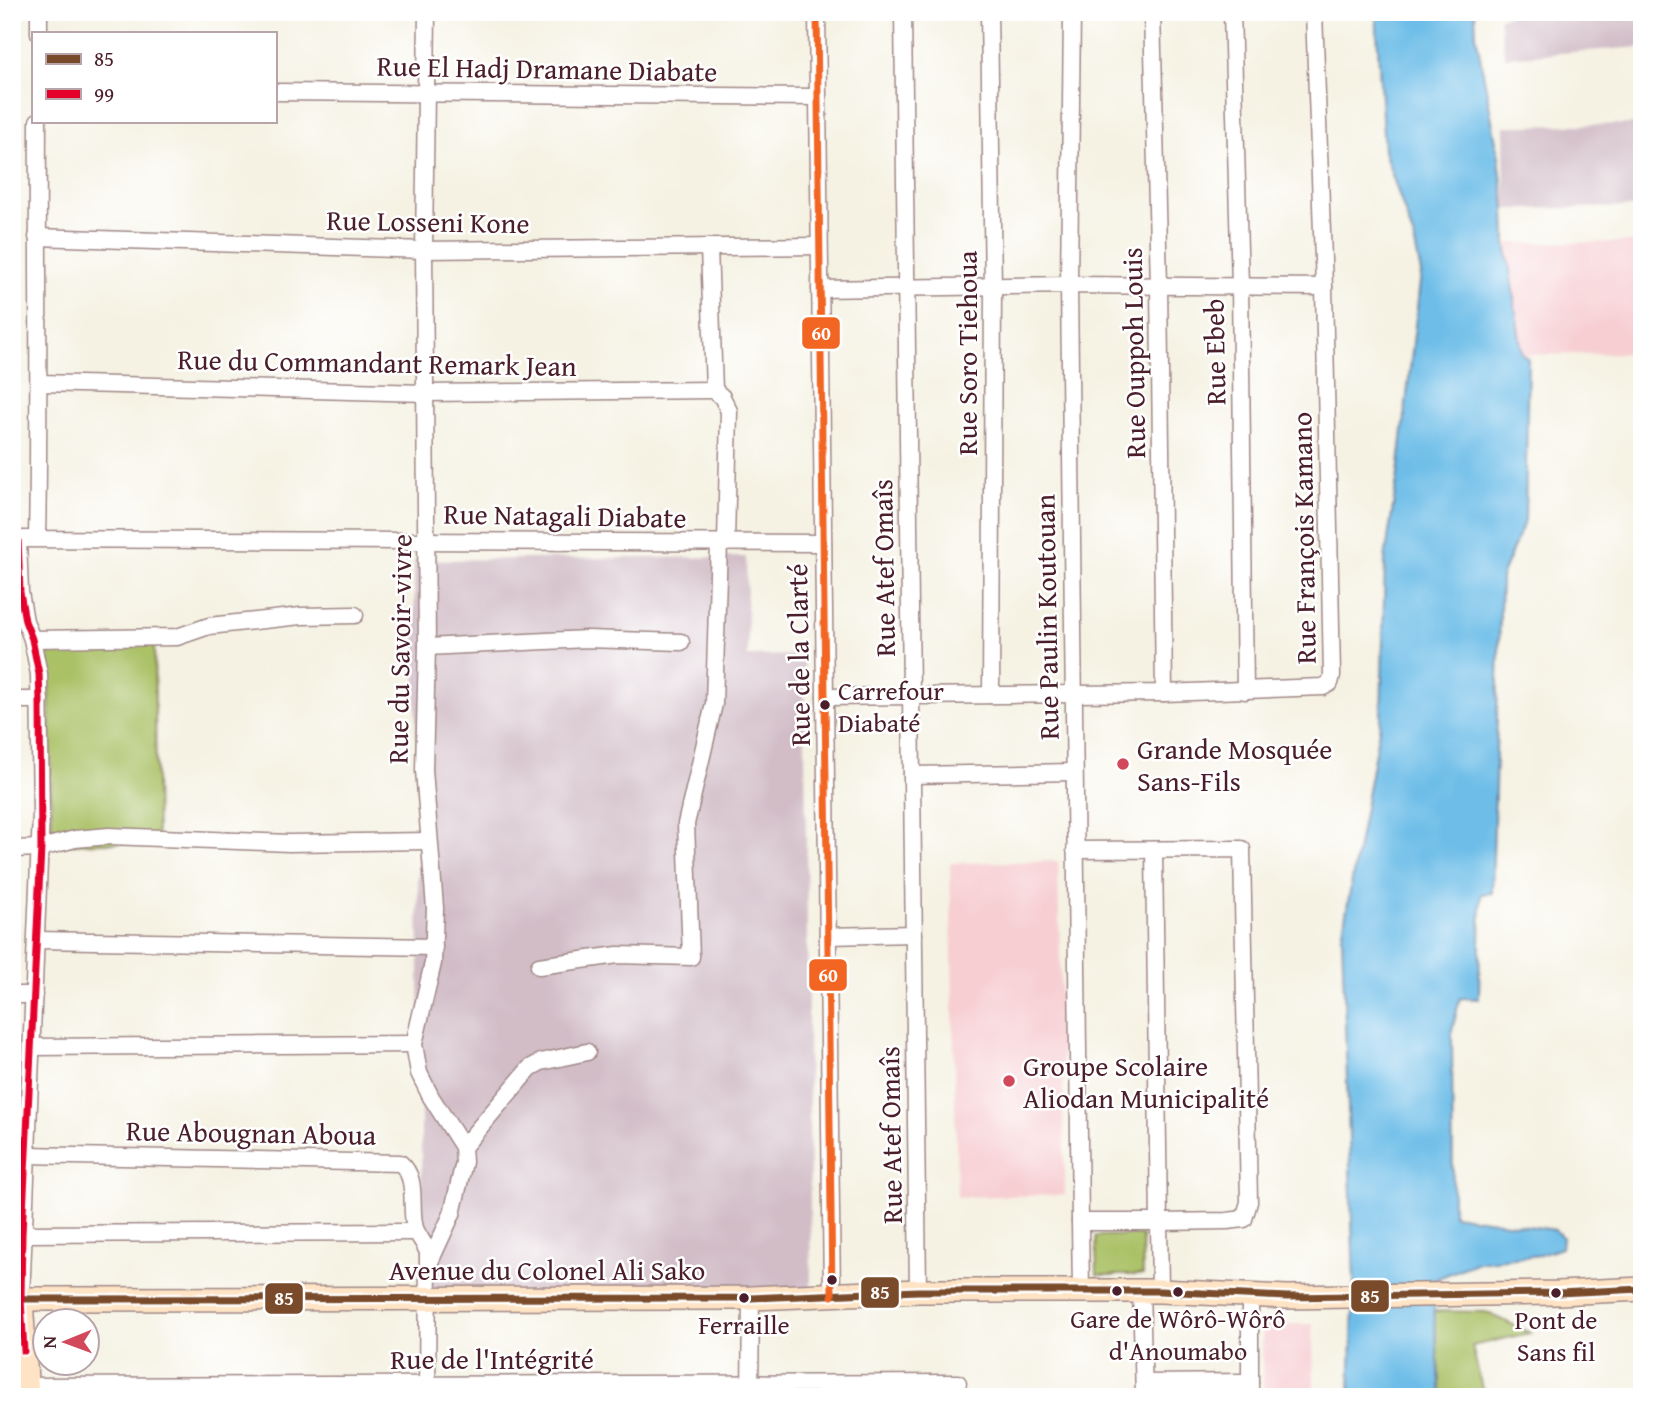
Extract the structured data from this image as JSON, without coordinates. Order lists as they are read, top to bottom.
{
  "streets": {
    "street": [
      "Rue El Hadj Dramane Diabate",
      "Rue Losseni Kone",
      "Rue Ebeb",
      "Rue Soro Tiehoua",
      "Rue Ouppoh Louis",
      "Rue du Commandant Remark Jean",
      "Rue Natagali Diabate",
      "Rue François Kamano",
      "Rue Atef Omaîs",
      "Rue Paulin Koutouan",
      "Rue du Savoir-vivre",
      "Rue de la Clarté",
      "Rue Abougnan Aboua",
      "Avenue du Colonel Ali Sako",
      "Rue de l'Intégrité"
    ]
  },
  "crossings": [
    ["Rue El Hadj Dramane Diabate", "Rue du Savoir-vivre"],
    ["Rue El Hadj Dramane Diabate", "Rue de la Clarté"],
    ["Rue Losseni Kone", "Rue du Savoir-vivre"],
    ["Rue Losseni Kone", "Rue de la Clarté"],
    ["Rue Ebeb", "Rue François Kamano"],
    ["Rue Soro Tiehoua", "Rue François Kamano"],
    ["Rue Ouppoh Louis", "Rue François Kamano"],
    ["Rue du Commandant Remark Jean", "Rue du Savoir-vivre"],
    ["Rue Natagali Diabate", "Rue du Savoir-vivre"],
    ["Rue Natagali Diabate", "Rue de la Clarté"],
    ["Rue François Kamano", "Rue Atef Omaîs"],
    ["Rue François Kamano", "Rue Paulin Koutouan"],
    ["Rue François Kamano", "Rue de la Clarté"],
    ["Rue Atef Omaîs", "Avenue du Colonel Ali Sako"],
    ["Rue Paulin Koutouan", "Avenue du Colonel Ali Sako"],
    ["Rue de la Clarté", "Avenue du Colonel Ali Sako"],
    ["Rue Abougnan Aboua", "Avenue du Colonel Ali Sako"],
    ["Rue Abougnan Aboua", "Rue de l'Intégrité"]
  ],
  "places": [
    "Carrefour Diabaté",
    "Grande Mosquée Sans-Fils",
    "Groupe Scolaire Aliodan Municipalité",
    "Gare de Wôrô-Wôrô d'Anoumabo",
    "Pont de Sans fil",
    "Ferraille"
  ],
  "lines": ["transit line 60", "transit line 99", "transit line 85"],
  "legend": ["85", "99"],
  "north": "left"
}
